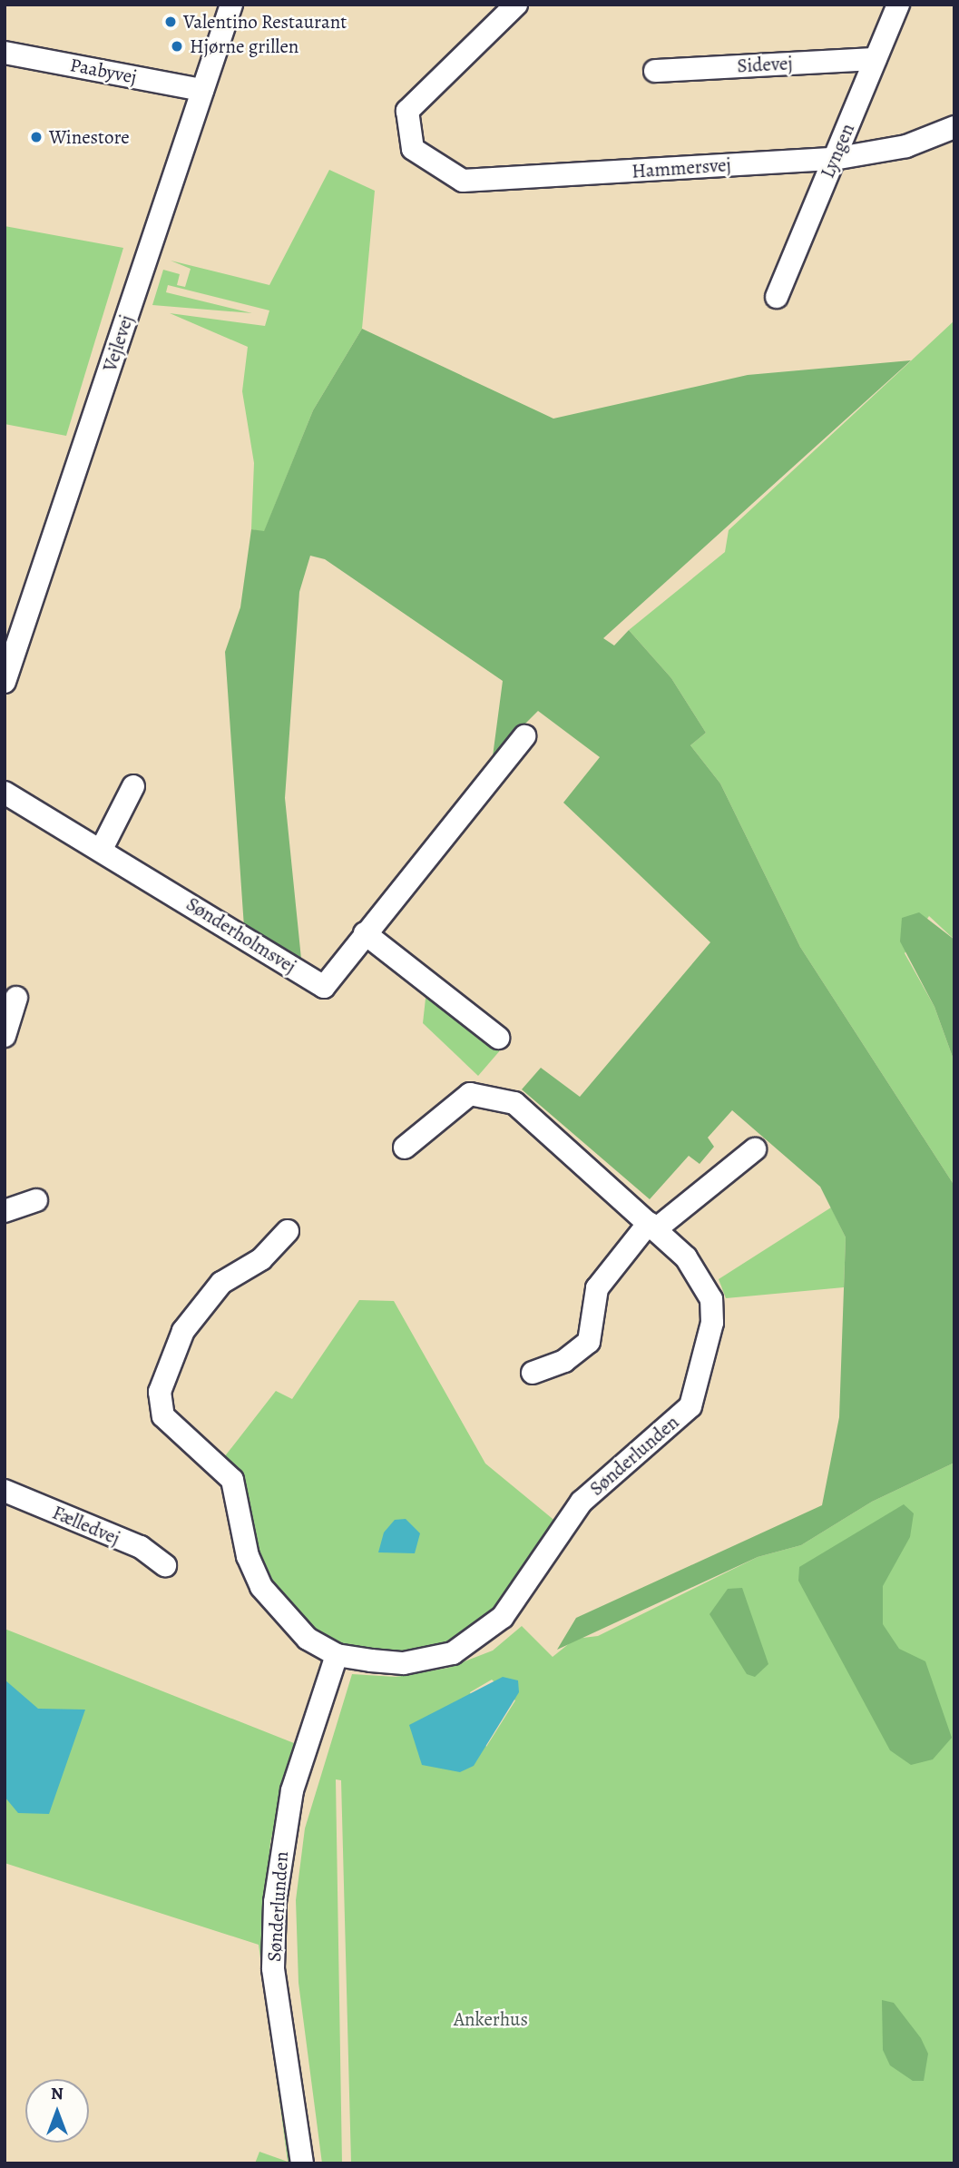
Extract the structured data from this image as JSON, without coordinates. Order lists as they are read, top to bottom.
{
  "streets": {
    "street": [
      "Sidevej",
      "Paabyvej",
      "Lyngen",
      "Hammersvej",
      "Vejlevej",
      "Sønderholmsvej",
      "Sønderlunden",
      "Fælledvej"
    ]
  },
  "crossings": [
    ["Sidevej", "Lyngen"],
    ["Paabyvej", "Vejlevej"],
    ["Lyngen", "Hammersvej"]
  ],
  "parks": ["Ankerhus"],
  "places": ["Valentino Restaurant", "Hjørne grillen", "Winestore"],
  "north": "top"
}
